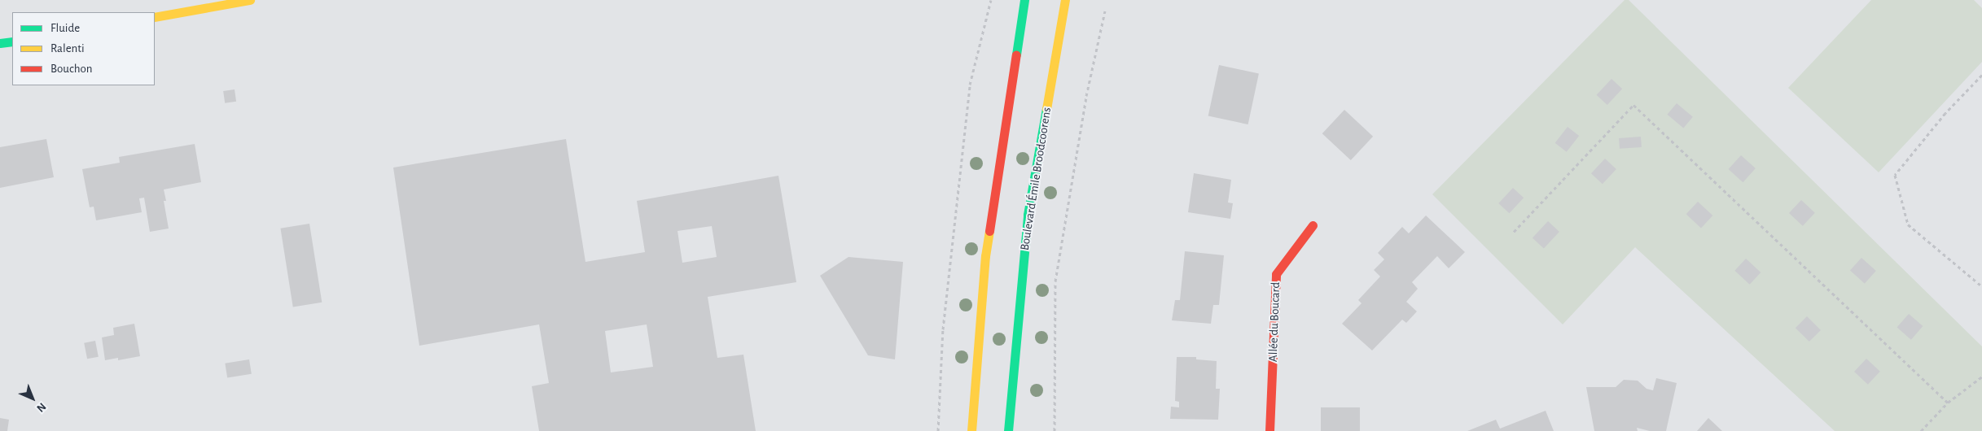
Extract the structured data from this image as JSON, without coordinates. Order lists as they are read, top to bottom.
{
  "streets": {
    "street": ["Boulevard Émile Broodcoorens", "Allée du Boucard"]
  },
  "legend": ["Fluide", "Ralenti", "Bouchon"],
  "north": "bottom right"
}
